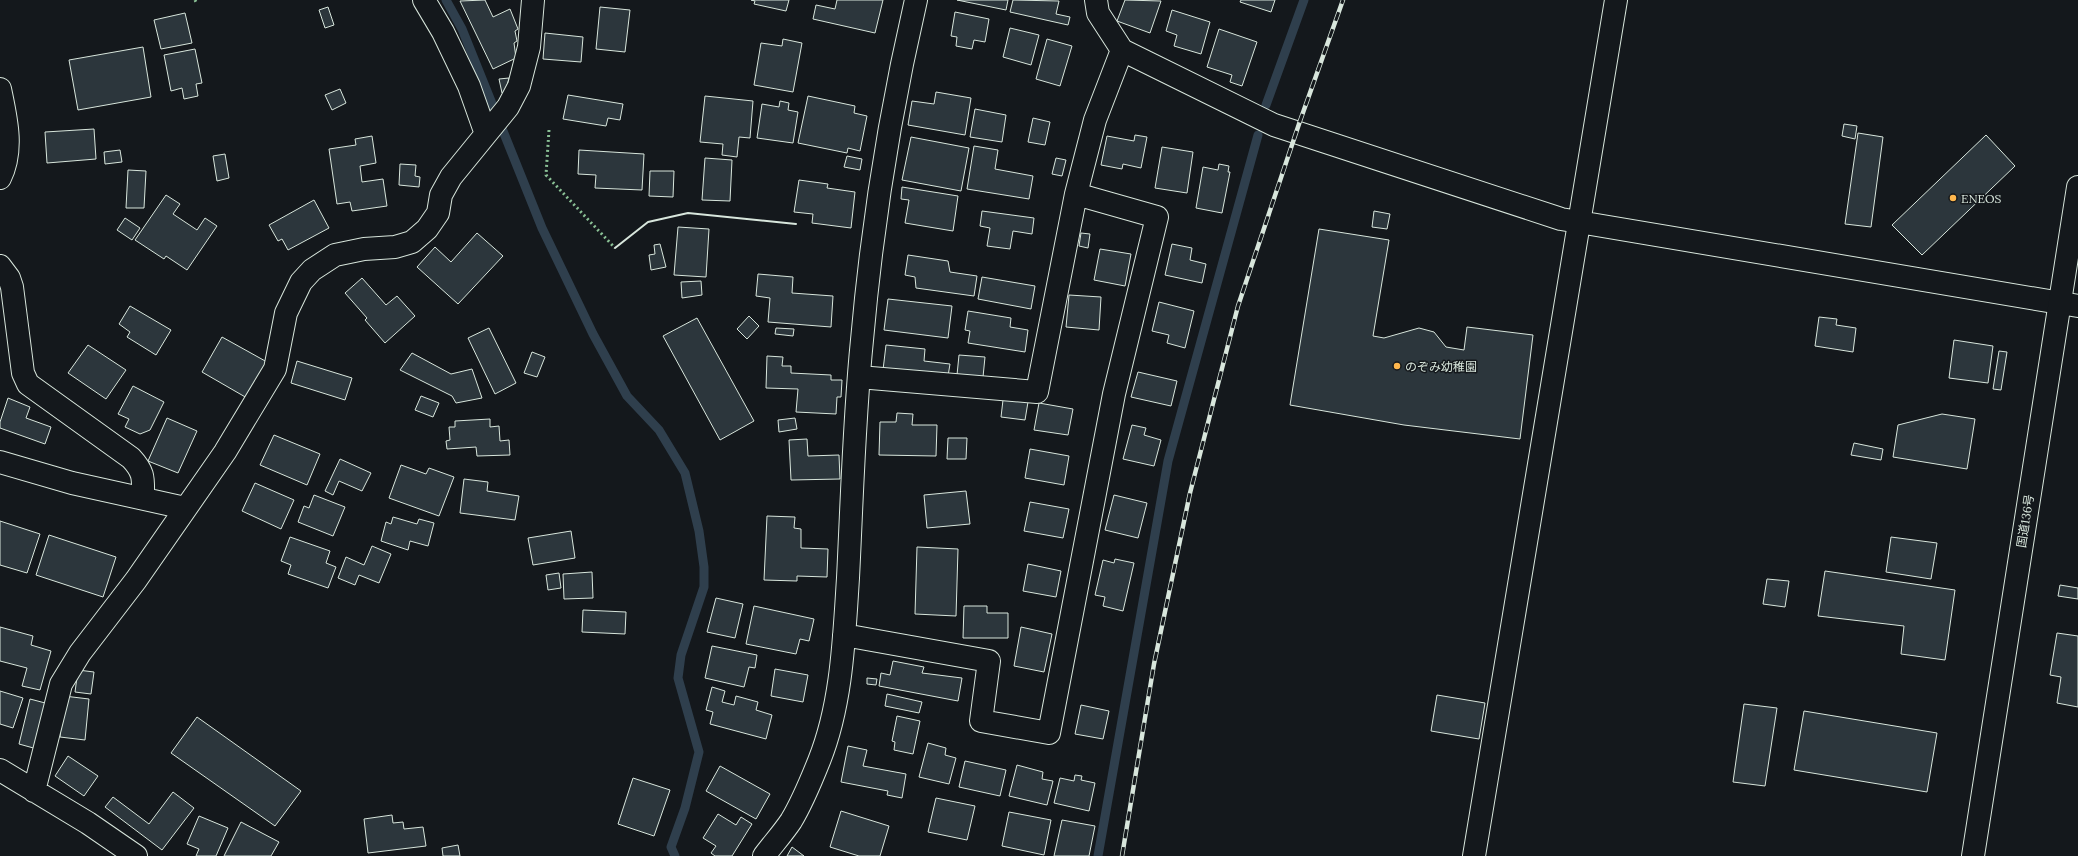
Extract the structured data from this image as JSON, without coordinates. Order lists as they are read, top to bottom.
{
  "streets": {
    "main road": ["国道136号"]
  },
  "places": ["ENEOS", "のぞみ幼稚園"]
}
